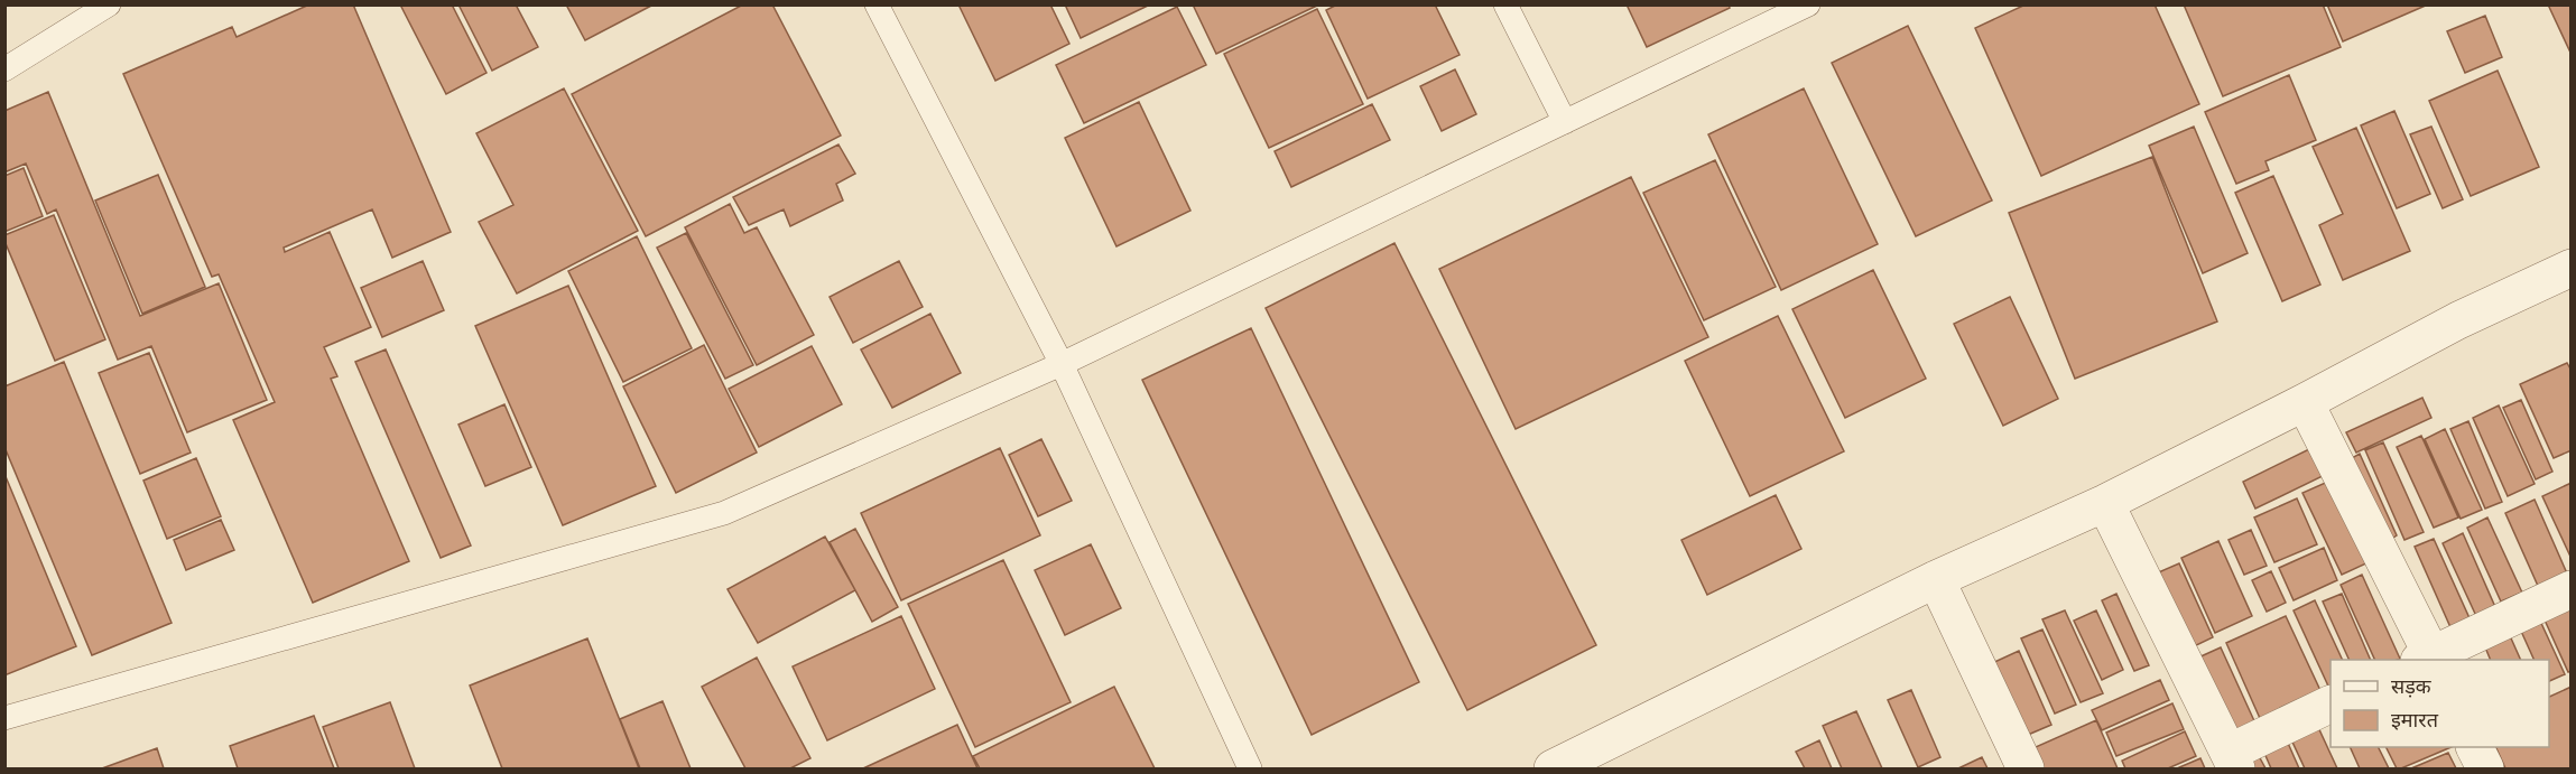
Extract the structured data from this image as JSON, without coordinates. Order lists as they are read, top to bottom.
{
  "legend": ["सड़क", "इमारत"]
}
